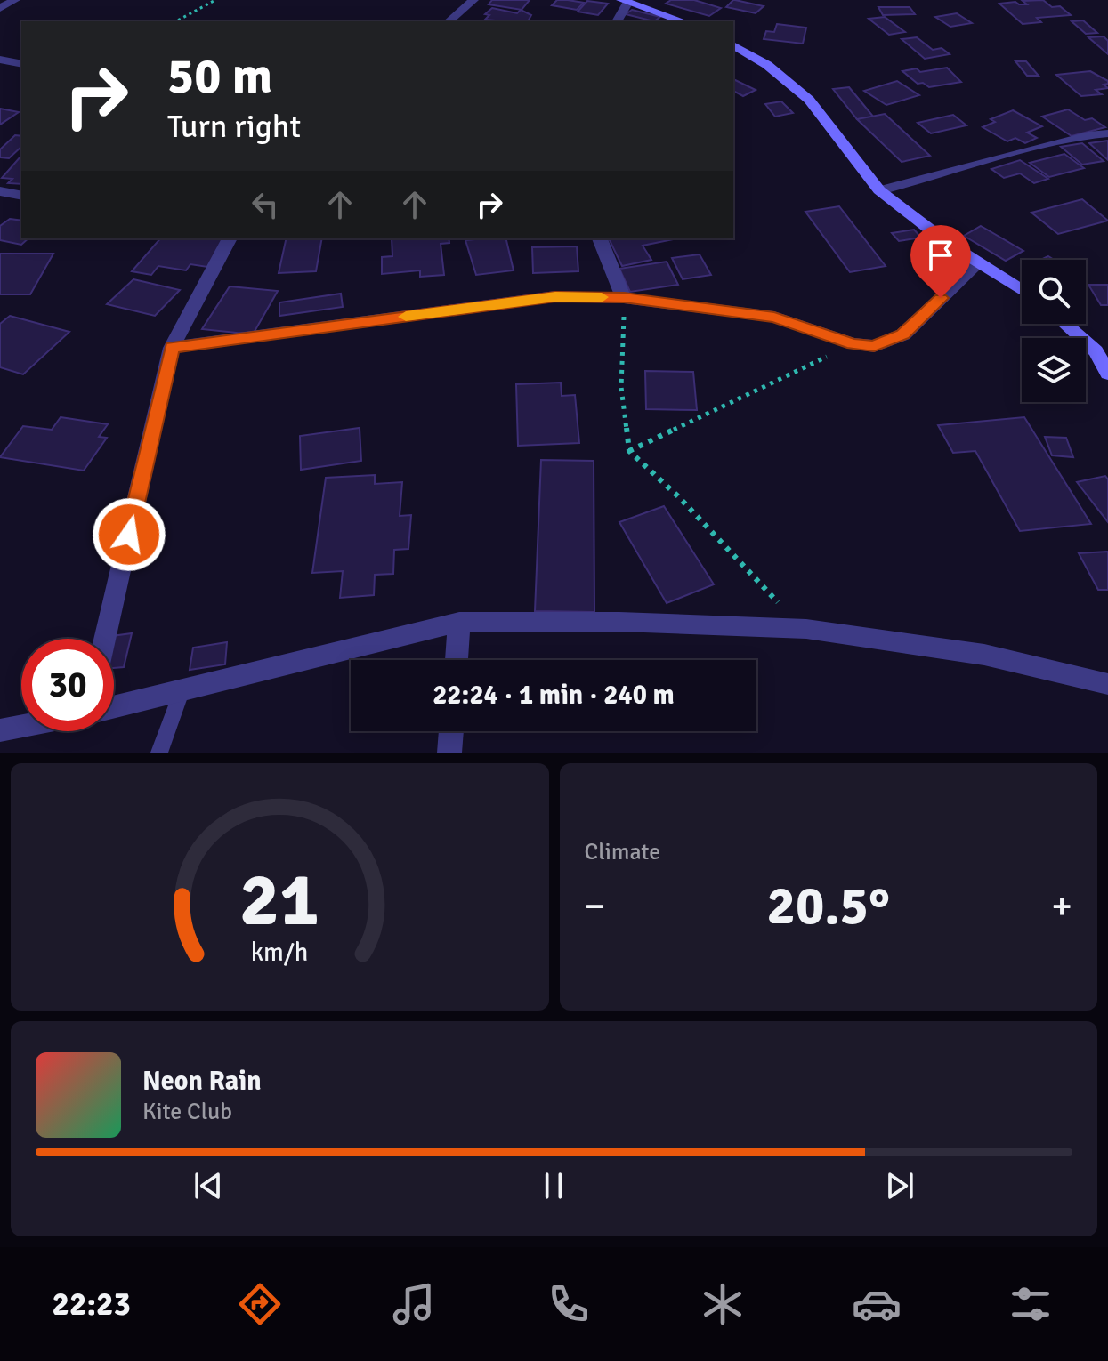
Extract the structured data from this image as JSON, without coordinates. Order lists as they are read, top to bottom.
{
  "page": {
    "turn": ["50 m", "Turn right"],
    "limit": "30",
    "trip": "22:24 · 1 min · 240 m",
    "tile": "Climate",
    "heat": ["−", "20.5°", "+"],
    "song": ["Neon Rain", "Kite Club"],
    "tabs": "22:23",
    "gauge": ["21", "km/h"]
  }
}
